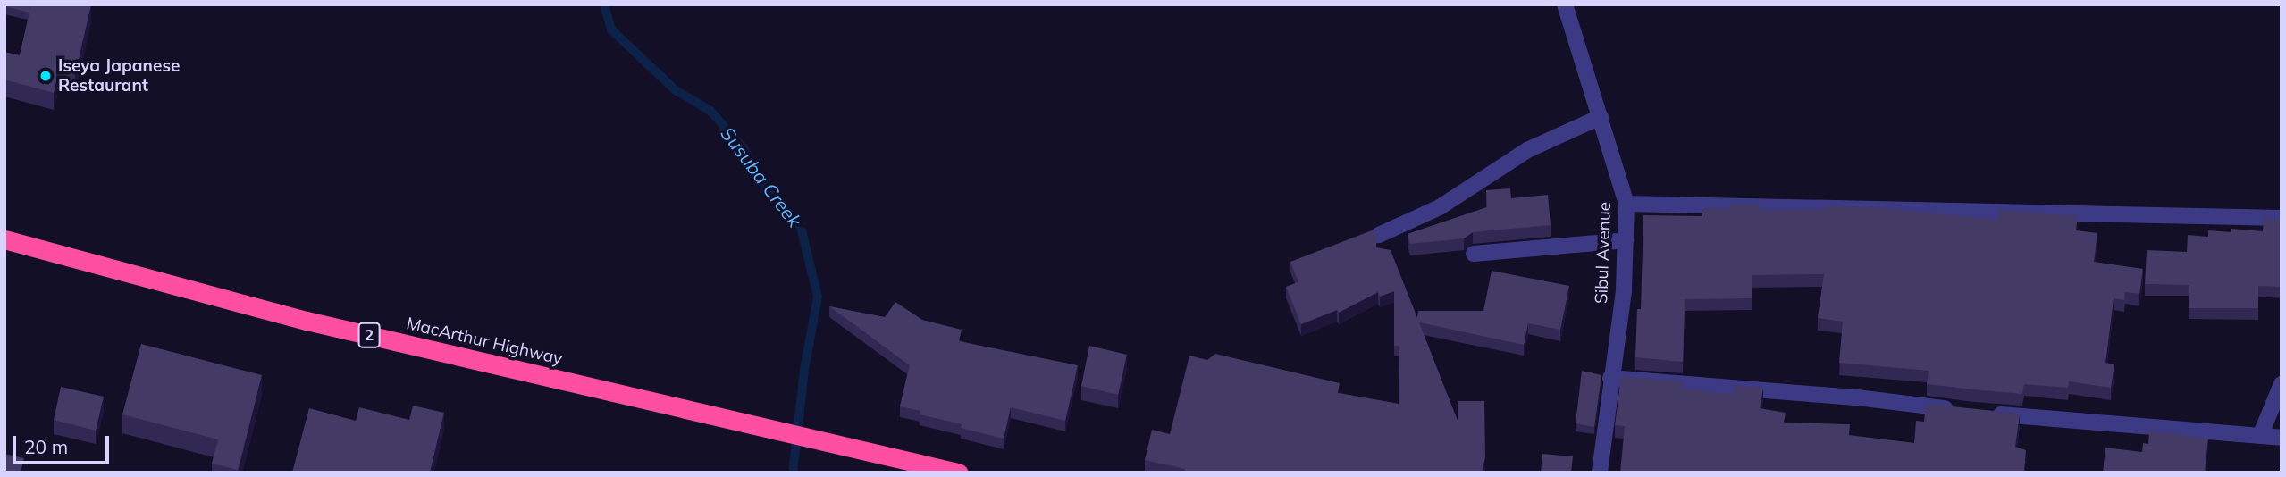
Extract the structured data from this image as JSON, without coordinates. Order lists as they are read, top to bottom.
{
  "streets": {
    "highway": ["2", "MacArthur Highway"],
    "street": ["Sibul Avenue"]
  },
  "water": ["Susuba Creek"],
  "places": ["Iseya Japanese Restaurant"],
  "scale_bar": "20 m"
}
